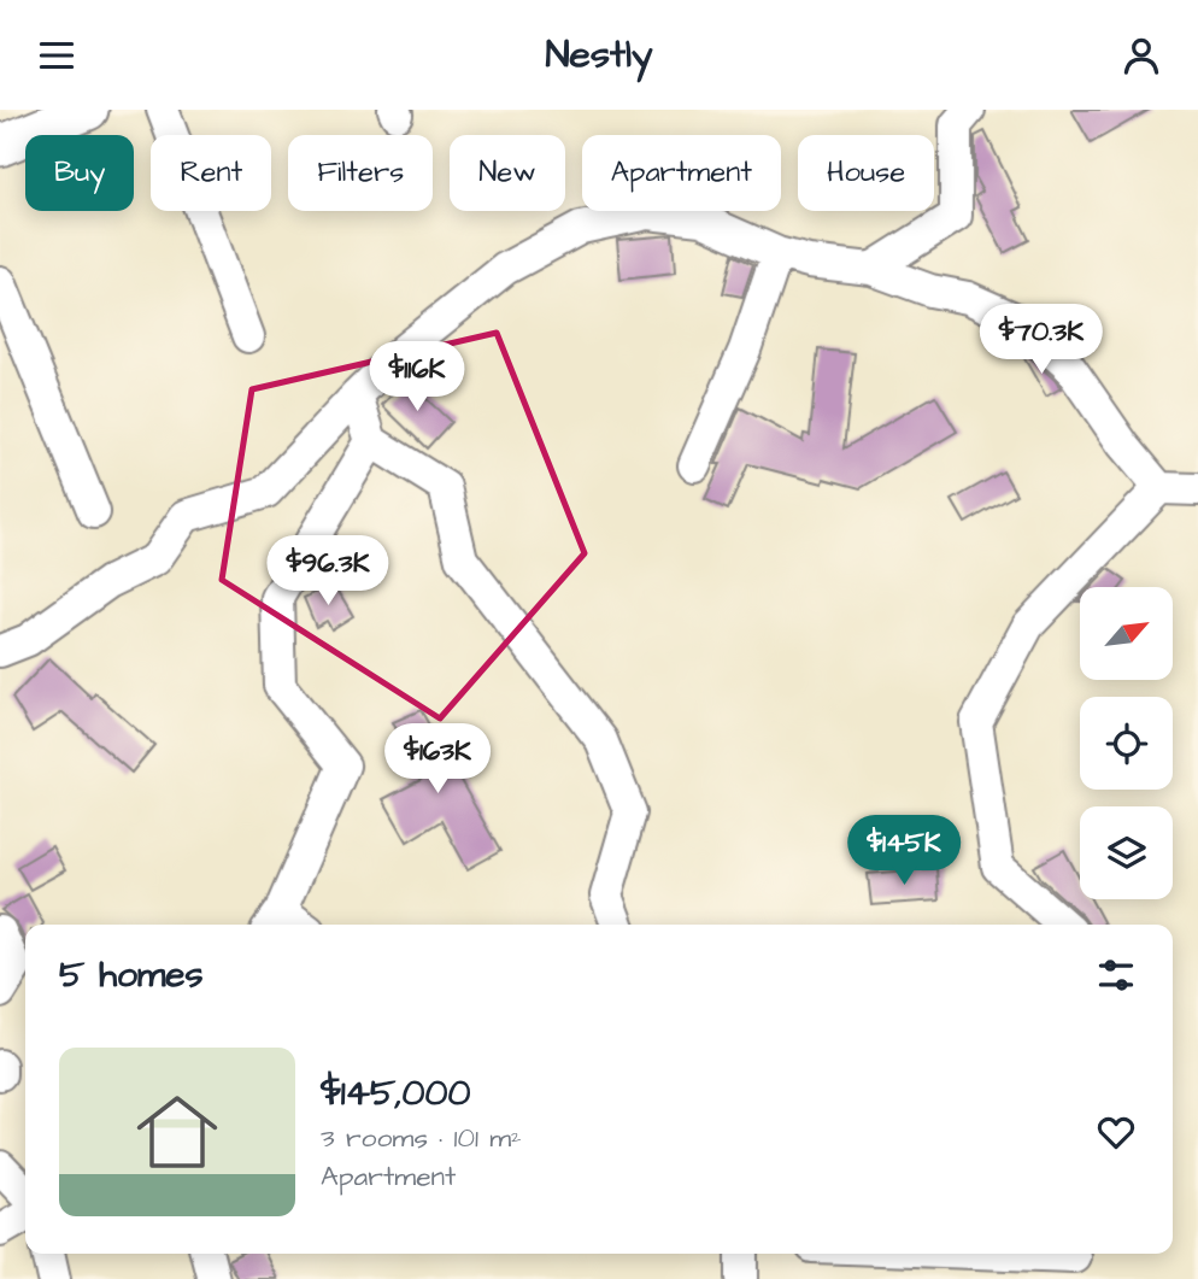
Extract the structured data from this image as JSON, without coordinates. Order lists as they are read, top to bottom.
{
  "north": "top right",
  "page": {
    "header": "Nestly",
    "chip": [
      "Buy",
      "Rent",
      "Filters",
      "New",
      "Apartment",
      "House"
    ],
    "price": [
      "$70.3K",
      "$116K",
      "$96.3K",
      "$163K",
      "$145K"
    ],
    "heading": "5 homes",
    "list": [
      {
        "name": "$145,000",
        "note": "3 rooms · 101 m² · Apartment"
      }
    ]
  }
}
